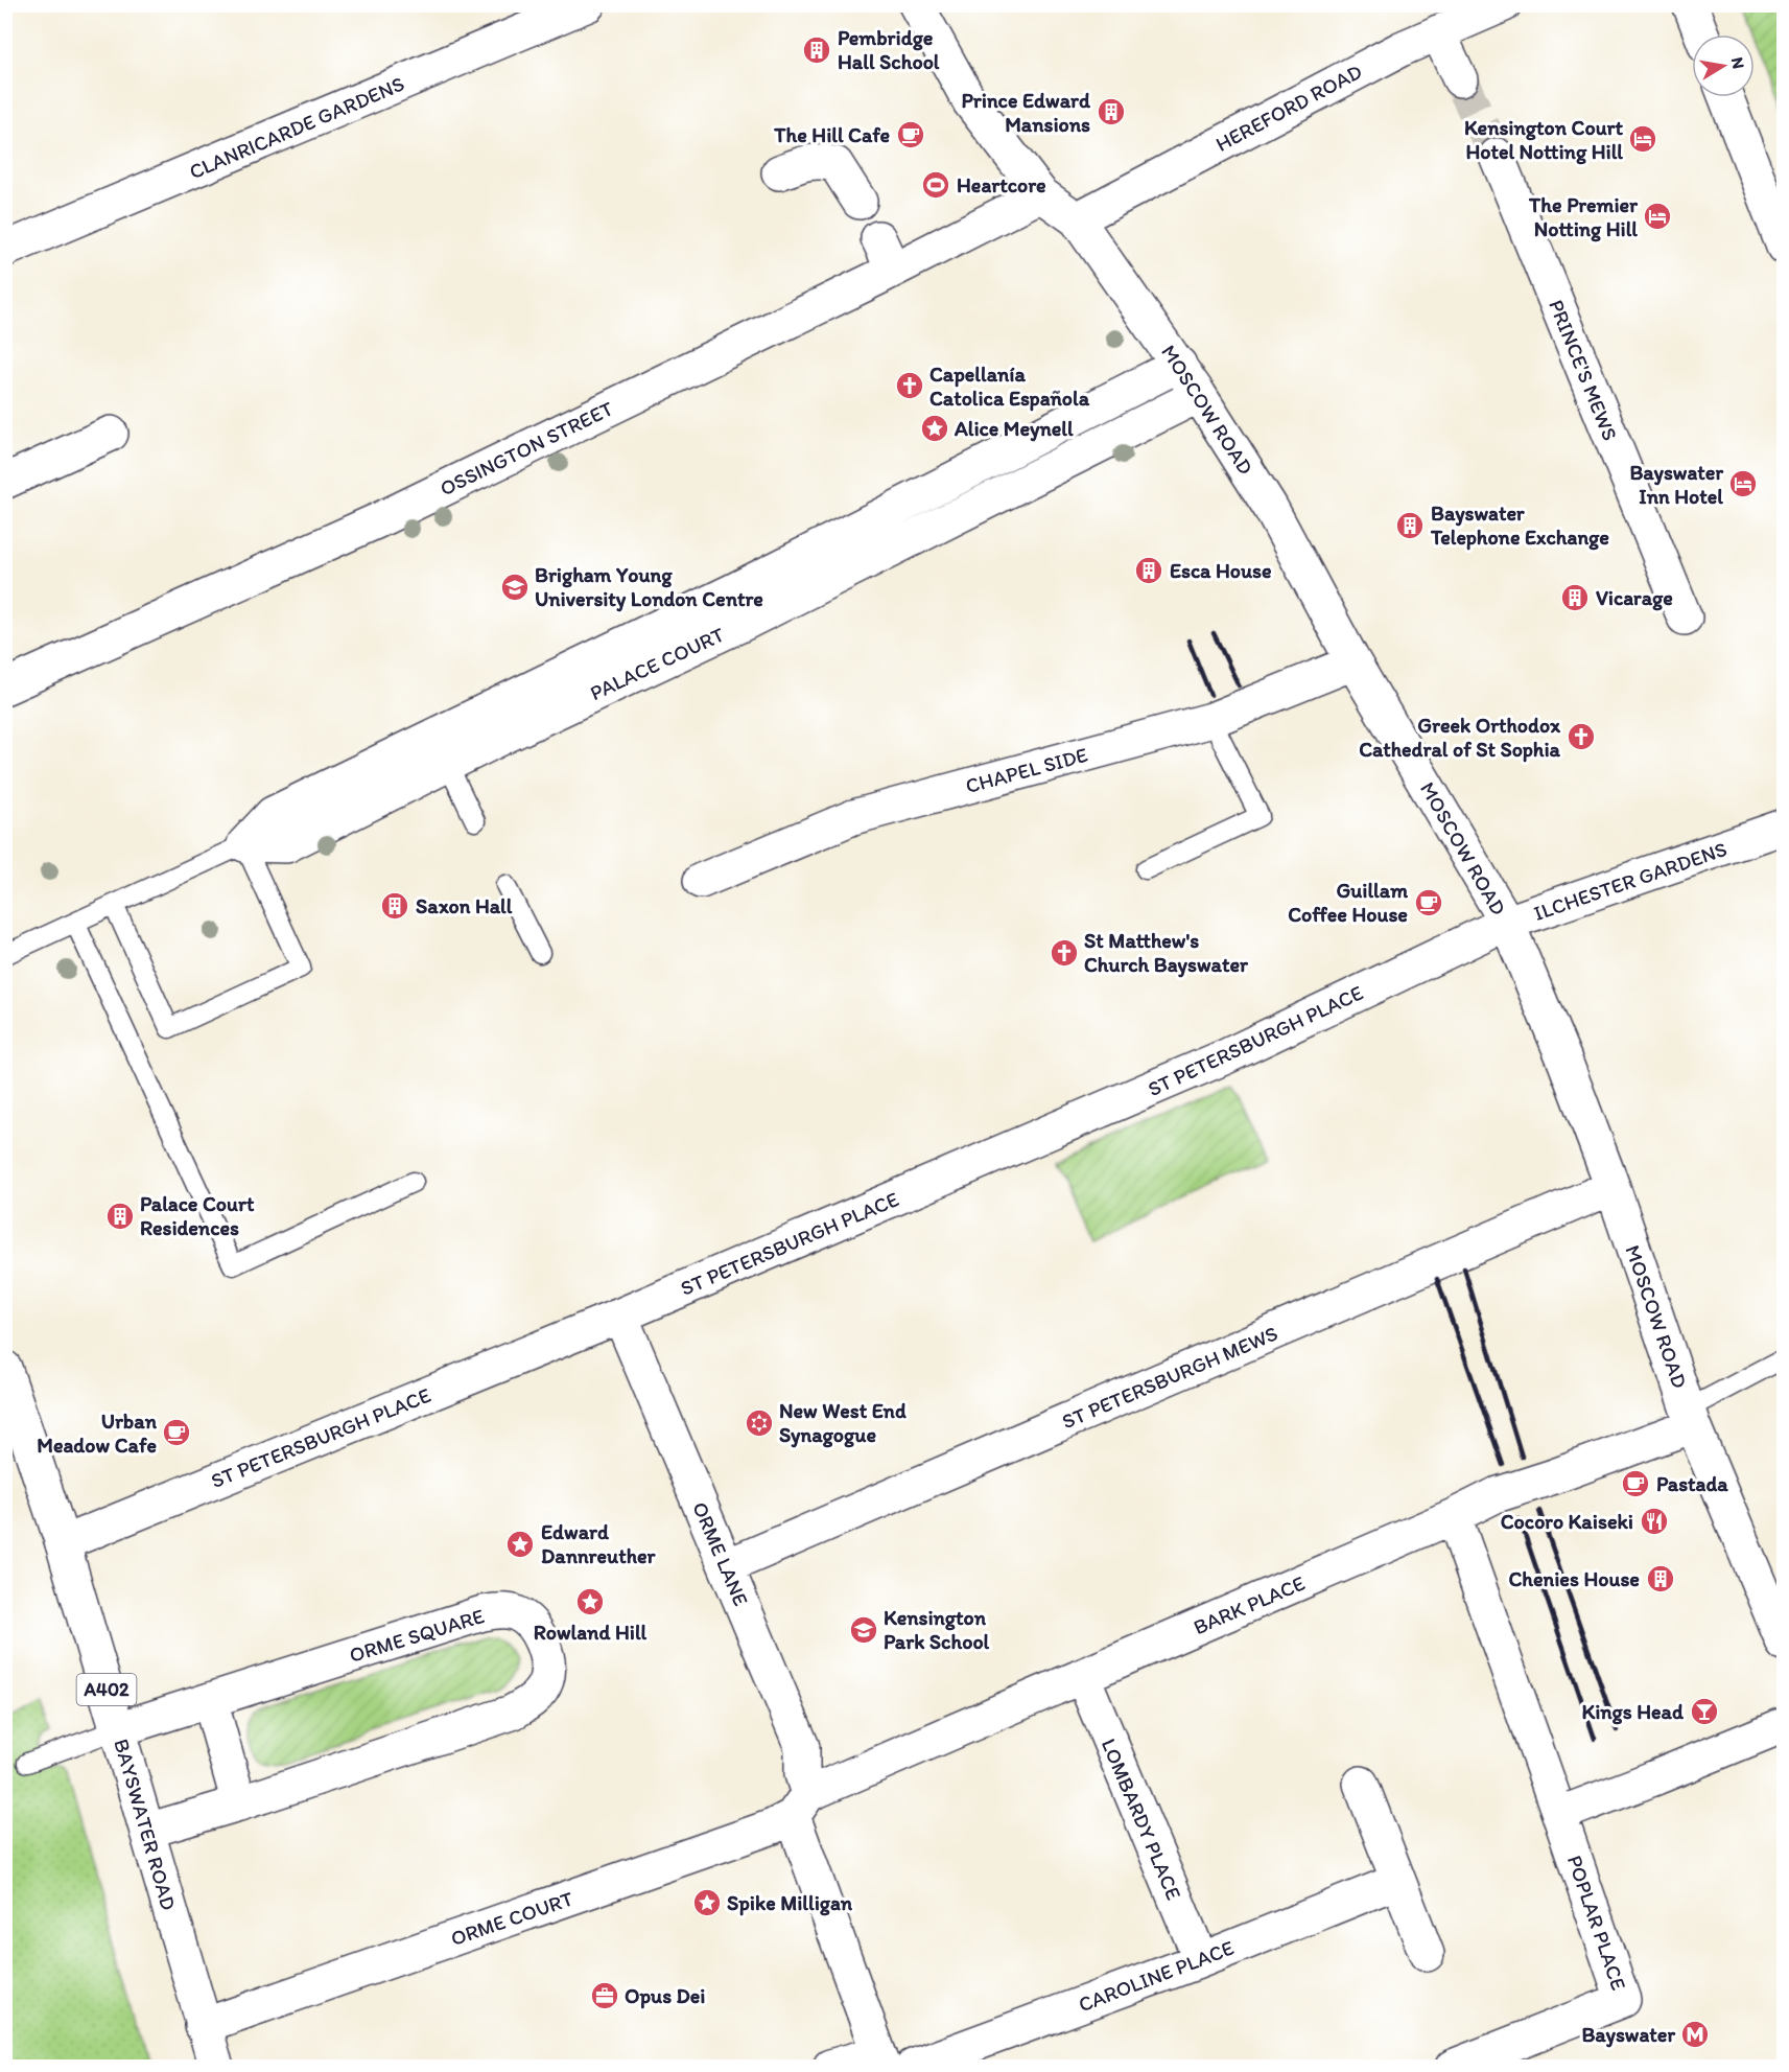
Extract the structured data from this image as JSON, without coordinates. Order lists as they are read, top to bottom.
{
  "streets": {
    "street": [
      "HEREFORD ROAD",
      "CLANRICARDE GARDENS",
      "PRINCE'S MEWS",
      "MOSCOW ROAD",
      "OSSINGTON STREET",
      "PALACE COURT",
      "CHAPEL SIDE",
      "ILCHESTER GARDENS",
      "ST PETERSBURGH PLACE",
      "ST PETERSBURGH MEWS",
      "ORME LANE",
      "BARK PLACE",
      "ORME SQUARE",
      "A402",
      "LOMBARDY PLACE",
      "BAYSWATER ROAD",
      "ORME COURT",
      "POPLAR PLACE",
      "CAROLINE PLACE"
    ]
  },
  "crossings": [
    ["HEREFORD ROAD", "MOSCOW ROAD"],
    ["MOSCOW ROAD", "OSSINGTON STREET"],
    ["MOSCOW ROAD", "PALACE COURT"],
    ["MOSCOW ROAD", "CHAPEL SIDE"],
    ["MOSCOW ROAD", "ILCHESTER GARDENS"],
    ["MOSCOW ROAD", "ST PETERSBURGH PLACE"],
    ["MOSCOW ROAD", "ST PETERSBURGH MEWS"],
    ["MOSCOW ROAD", "BARK PLACE"],
    ["ILCHESTER GARDENS", "ST PETERSBURGH PLACE"],
    ["ST PETERSBURGH PLACE", "ORME LANE"],
    ["ST PETERSBURGH PLACE", "BAYSWATER ROAD"],
    ["ST PETERSBURGH MEWS", "ORME LANE"],
    ["ORME LANE", "BARK PLACE"],
    ["ORME LANE", "ORME COURT"],
    ["BARK PLACE", "LOMBARDY PLACE"],
    ["BARK PLACE", "ORME COURT"],
    ["BARK PLACE", "POPLAR PLACE"],
    ["ORME SQUARE", "BAYSWATER ROAD"],
    ["LOMBARDY PLACE", "CAROLINE PLACE"],
    ["BAYSWATER ROAD", "ORME COURT"]
  ],
  "places": {
    "building": [
      "Pembridge Hall School",
      "Prince Edward Mansions",
      "Bayswater Telephone Exchange",
      "Esca House",
      "Vicarage",
      "Saxon Hall",
      "Palace Court Residences",
      "Chenies House"
    ],
    "cafe": [
      "The Hill Cafe",
      "Guillam Coffee House",
      "Urban Meadow Cafe",
      "Pastada"
    ],
    "hotel": ["Kensington Court Hotel Notting Hill", "The Premier Notting Hill", "Bayswater Inn Hotel"],
    "sports": ["Heartcore"],
    "church": ["Capellanía Catolica Española", "Greek Orthodox Cathedral of St Sophia", "St Matthew's Church Bayswater"],
    "place": [
      "Alice Meynell",
      "Edward Dannreuther",
      "Rowland Hill",
      "Spike Milligan"
    ],
    "school or university": ["Brigham Young University London Centre", "Kensington Park School"],
    "synagogue": ["New West End Synagogue"],
    "restaurant": ["Cocoro Kaiseki"],
    "bar": ["Kings Head"],
    "office": ["Opus Dei"],
    "metro station": ["Bayswater"]
  },
  "north": "right"
}
